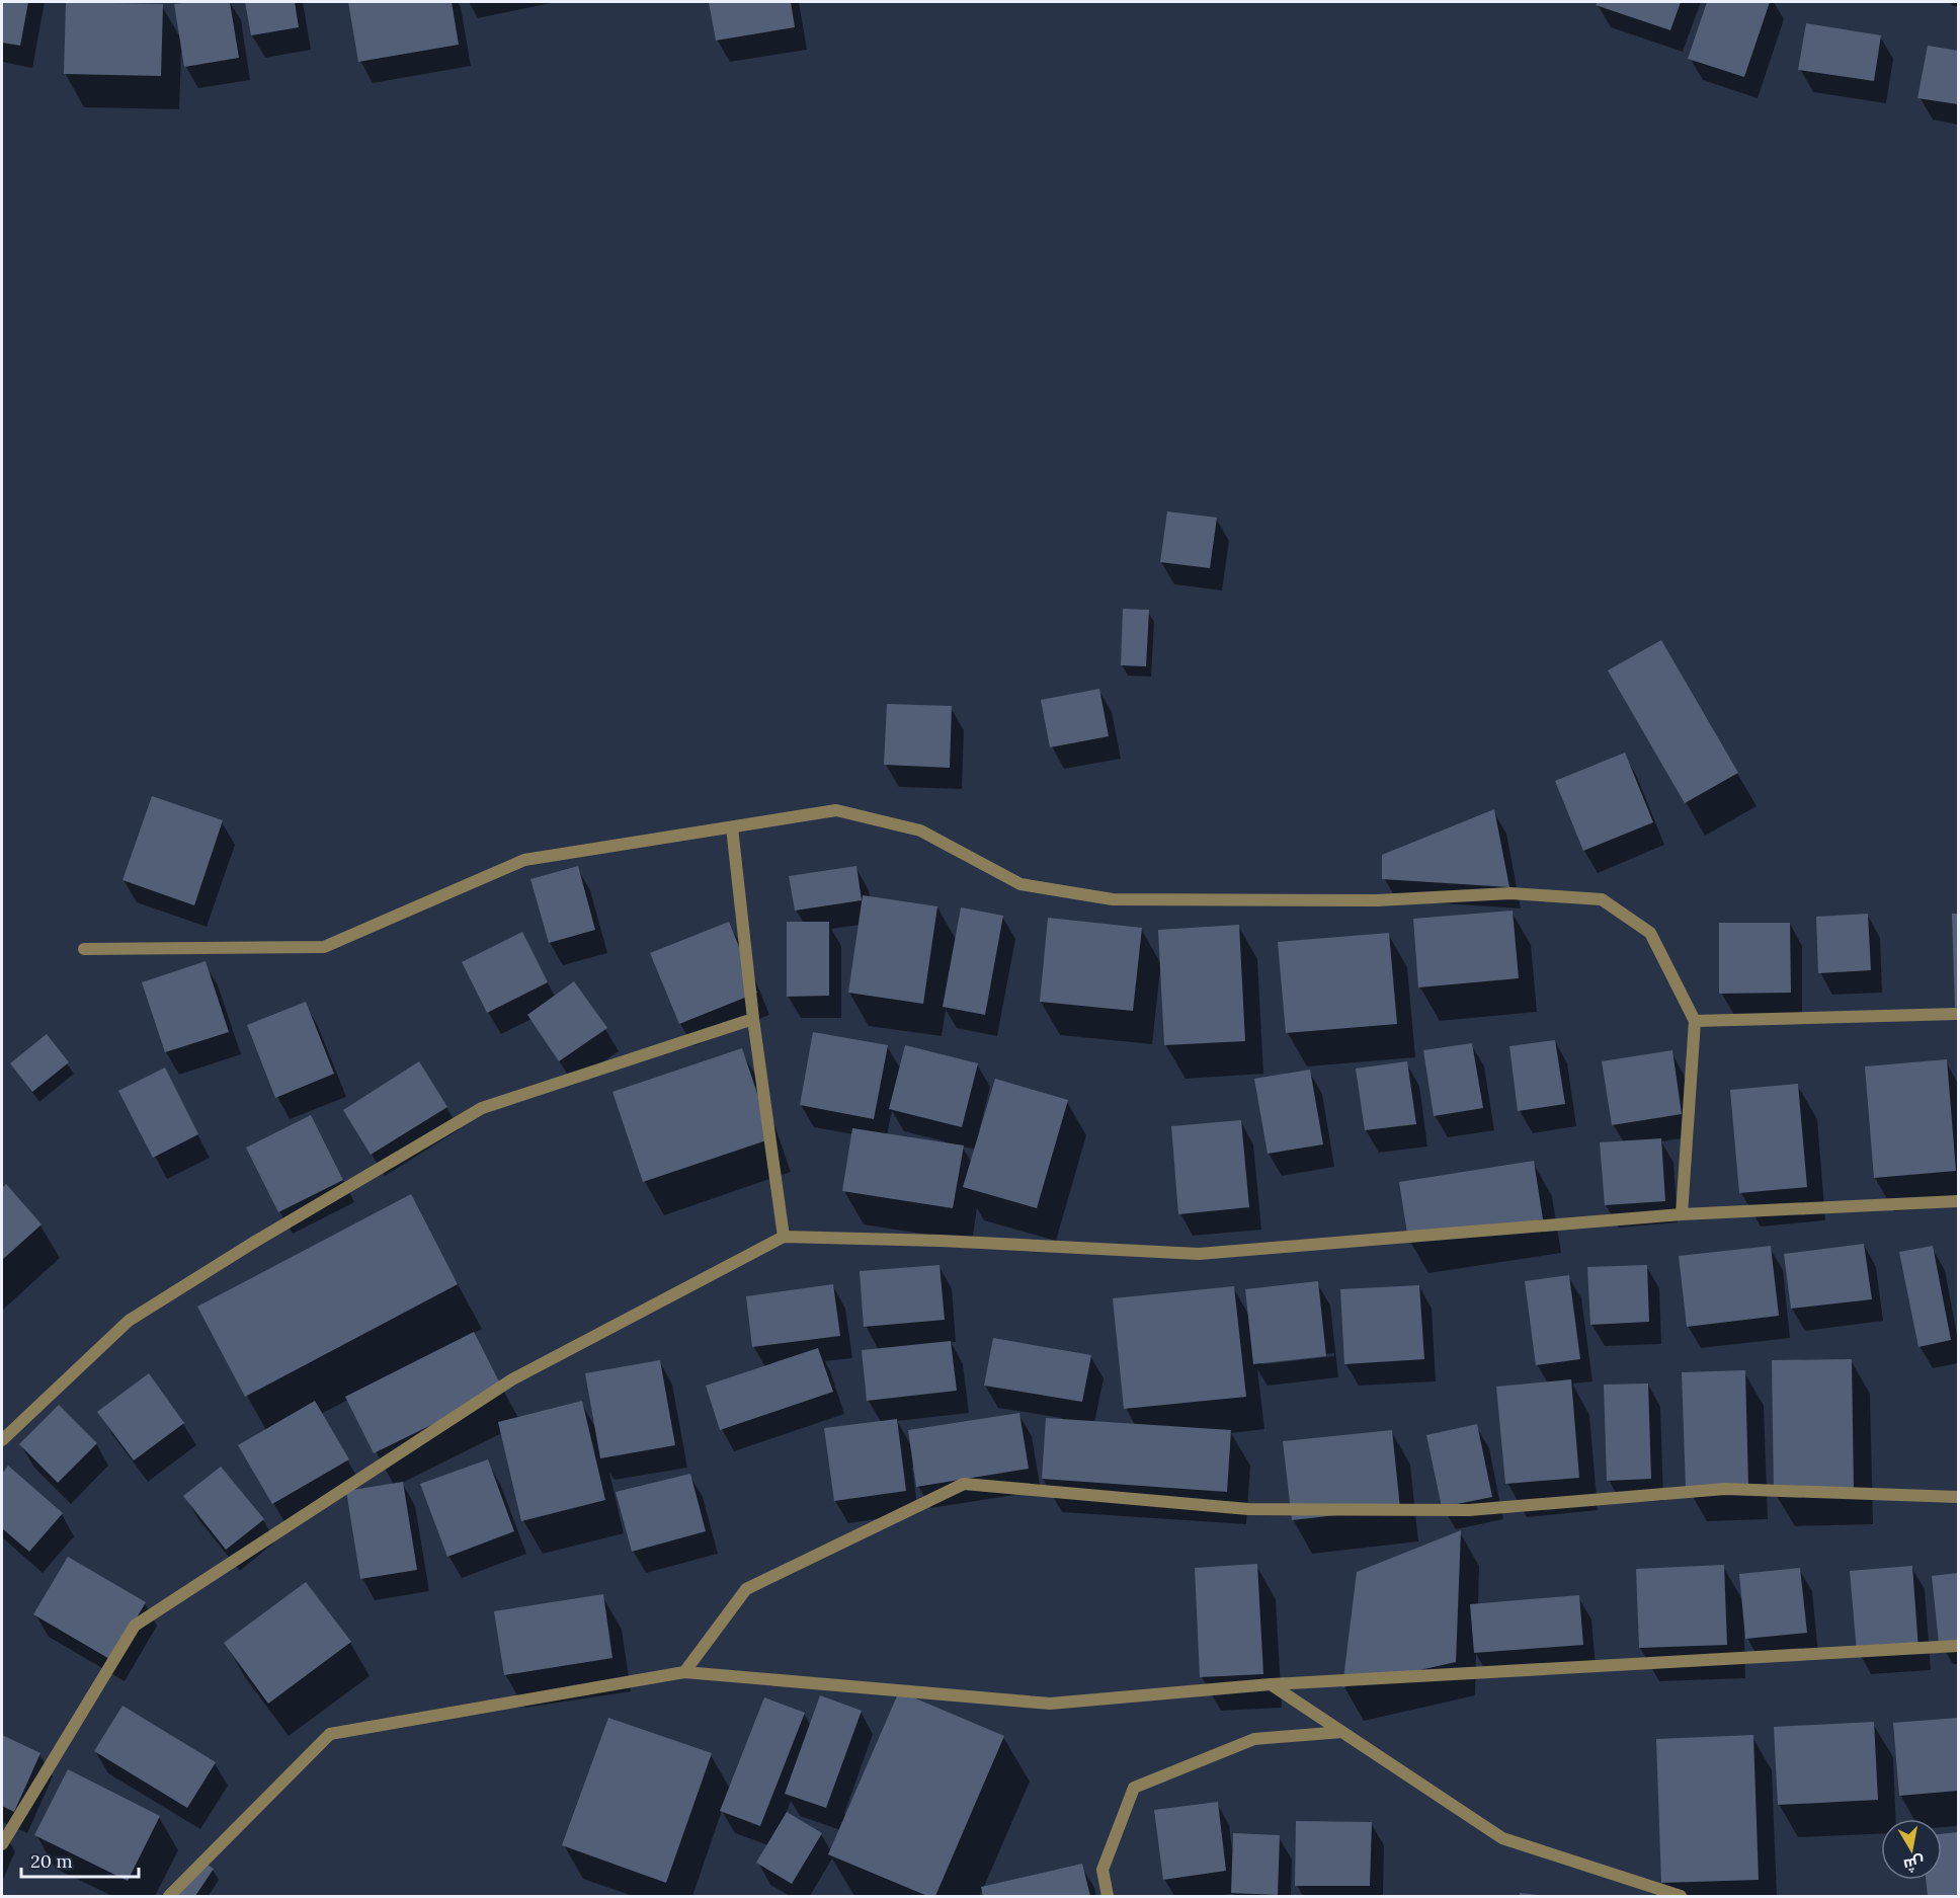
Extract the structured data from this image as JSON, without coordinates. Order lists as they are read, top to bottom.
{
  "scale_bar": "20 m",
  "north": "bottom"
}
